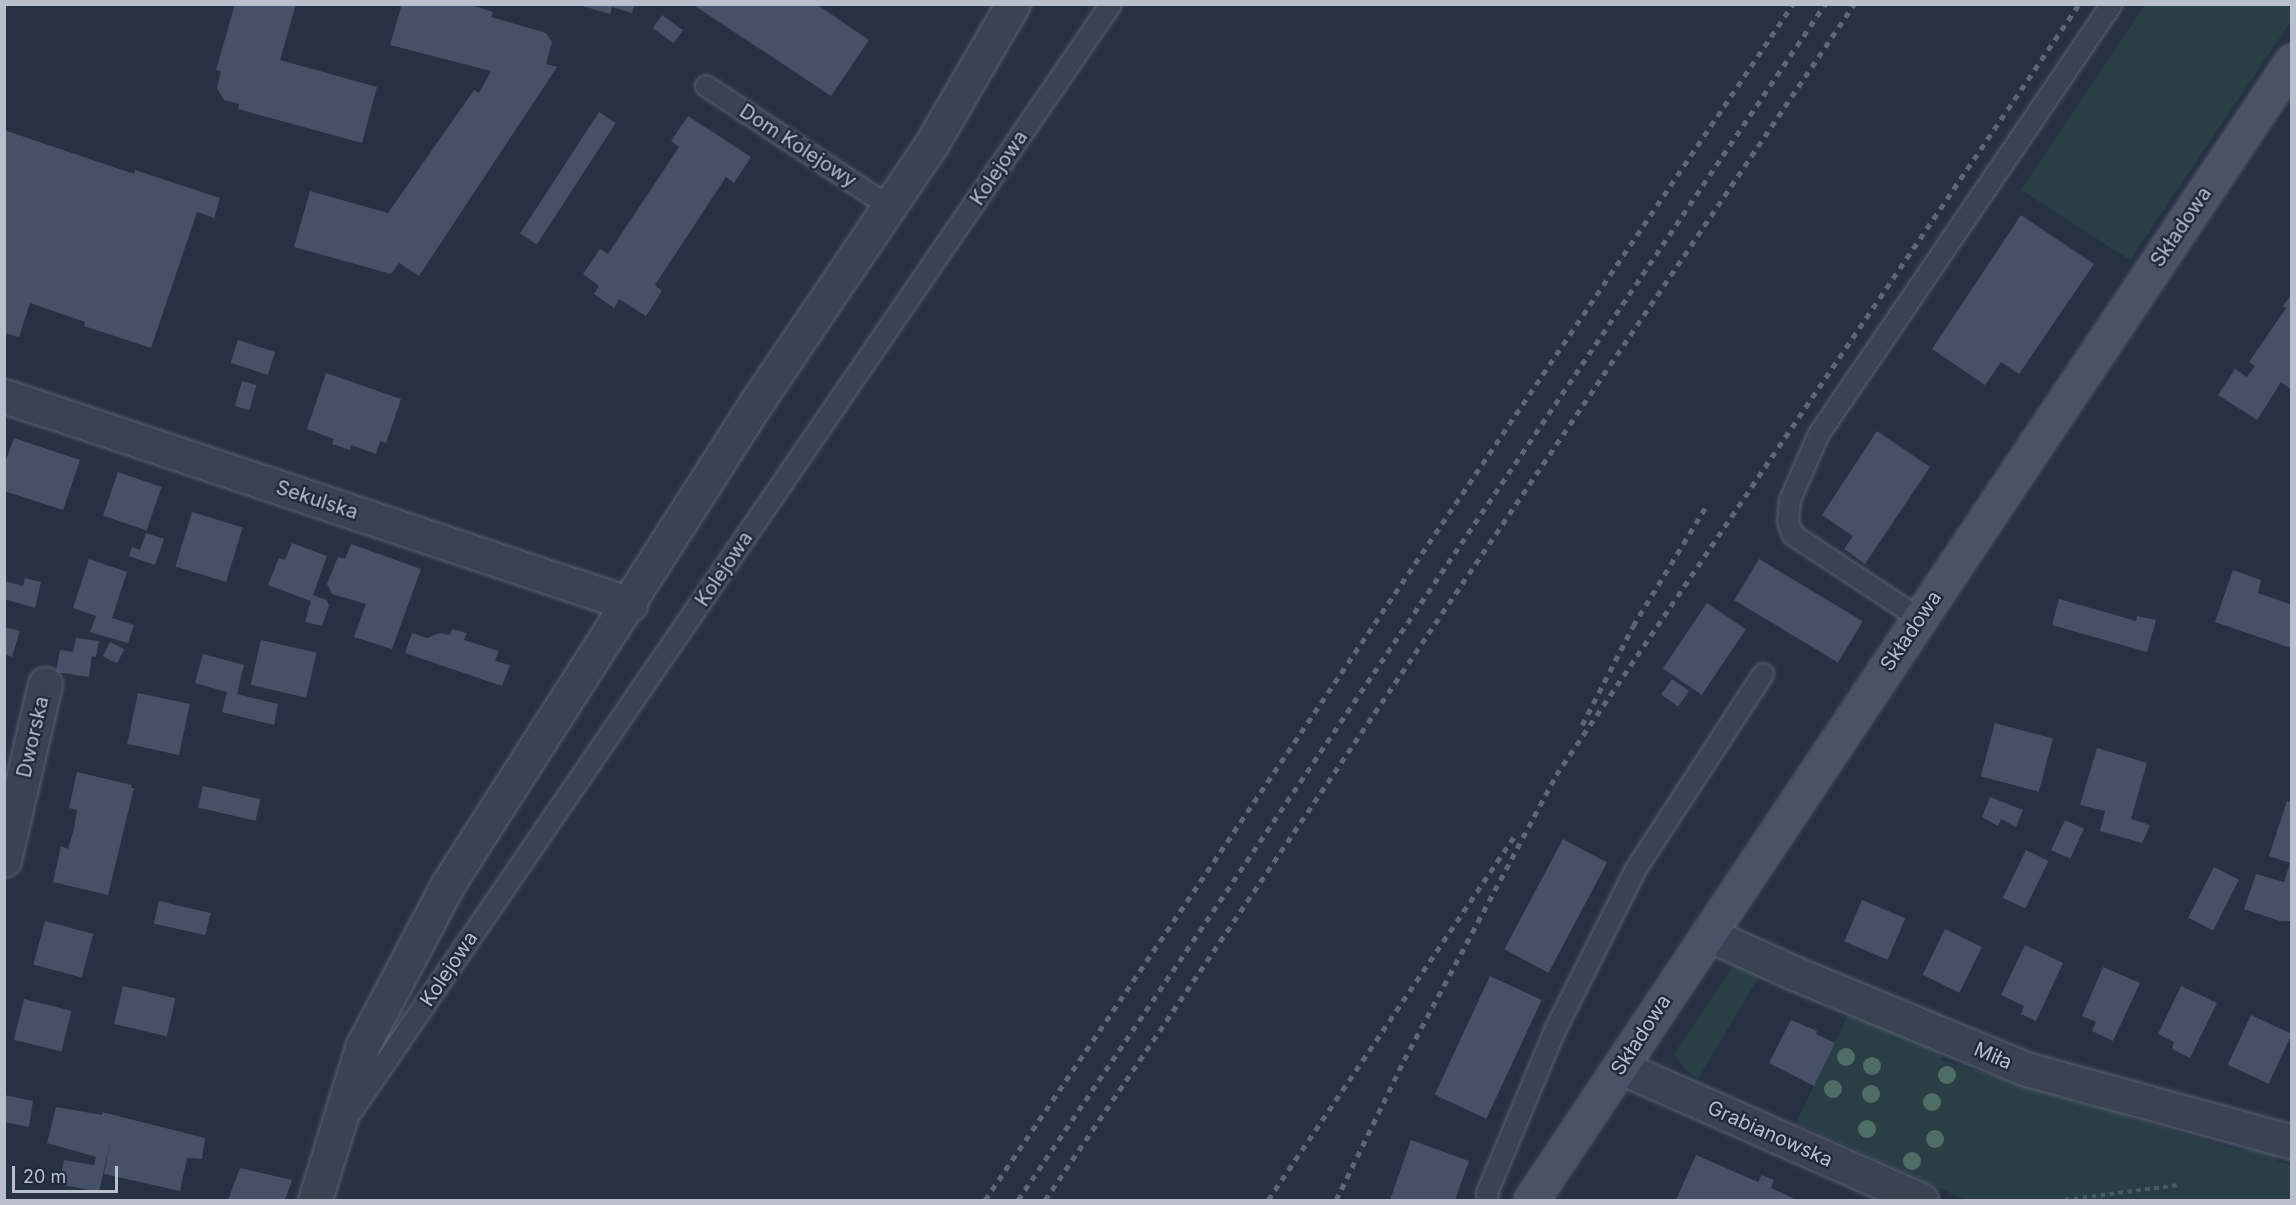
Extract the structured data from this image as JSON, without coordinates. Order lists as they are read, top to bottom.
{
  "streets": {
    "main road": ["Składowa"],
    "street": [
      "Kolejowa",
      "Sekulska",
      "Dworska",
      "Miła",
      "Grabianowska"
    ],
    "lane": ["Dom Kolejowy"]
  },
  "crossings": [
    ["Dom Kolejowy", "Kolejowa"],
    ["Kolejowa", "Sekulska"],
    ["Składowa", "Miła"],
    ["Składowa", "Grabianowska"]
  ],
  "scale_bar": "20 m"
}
